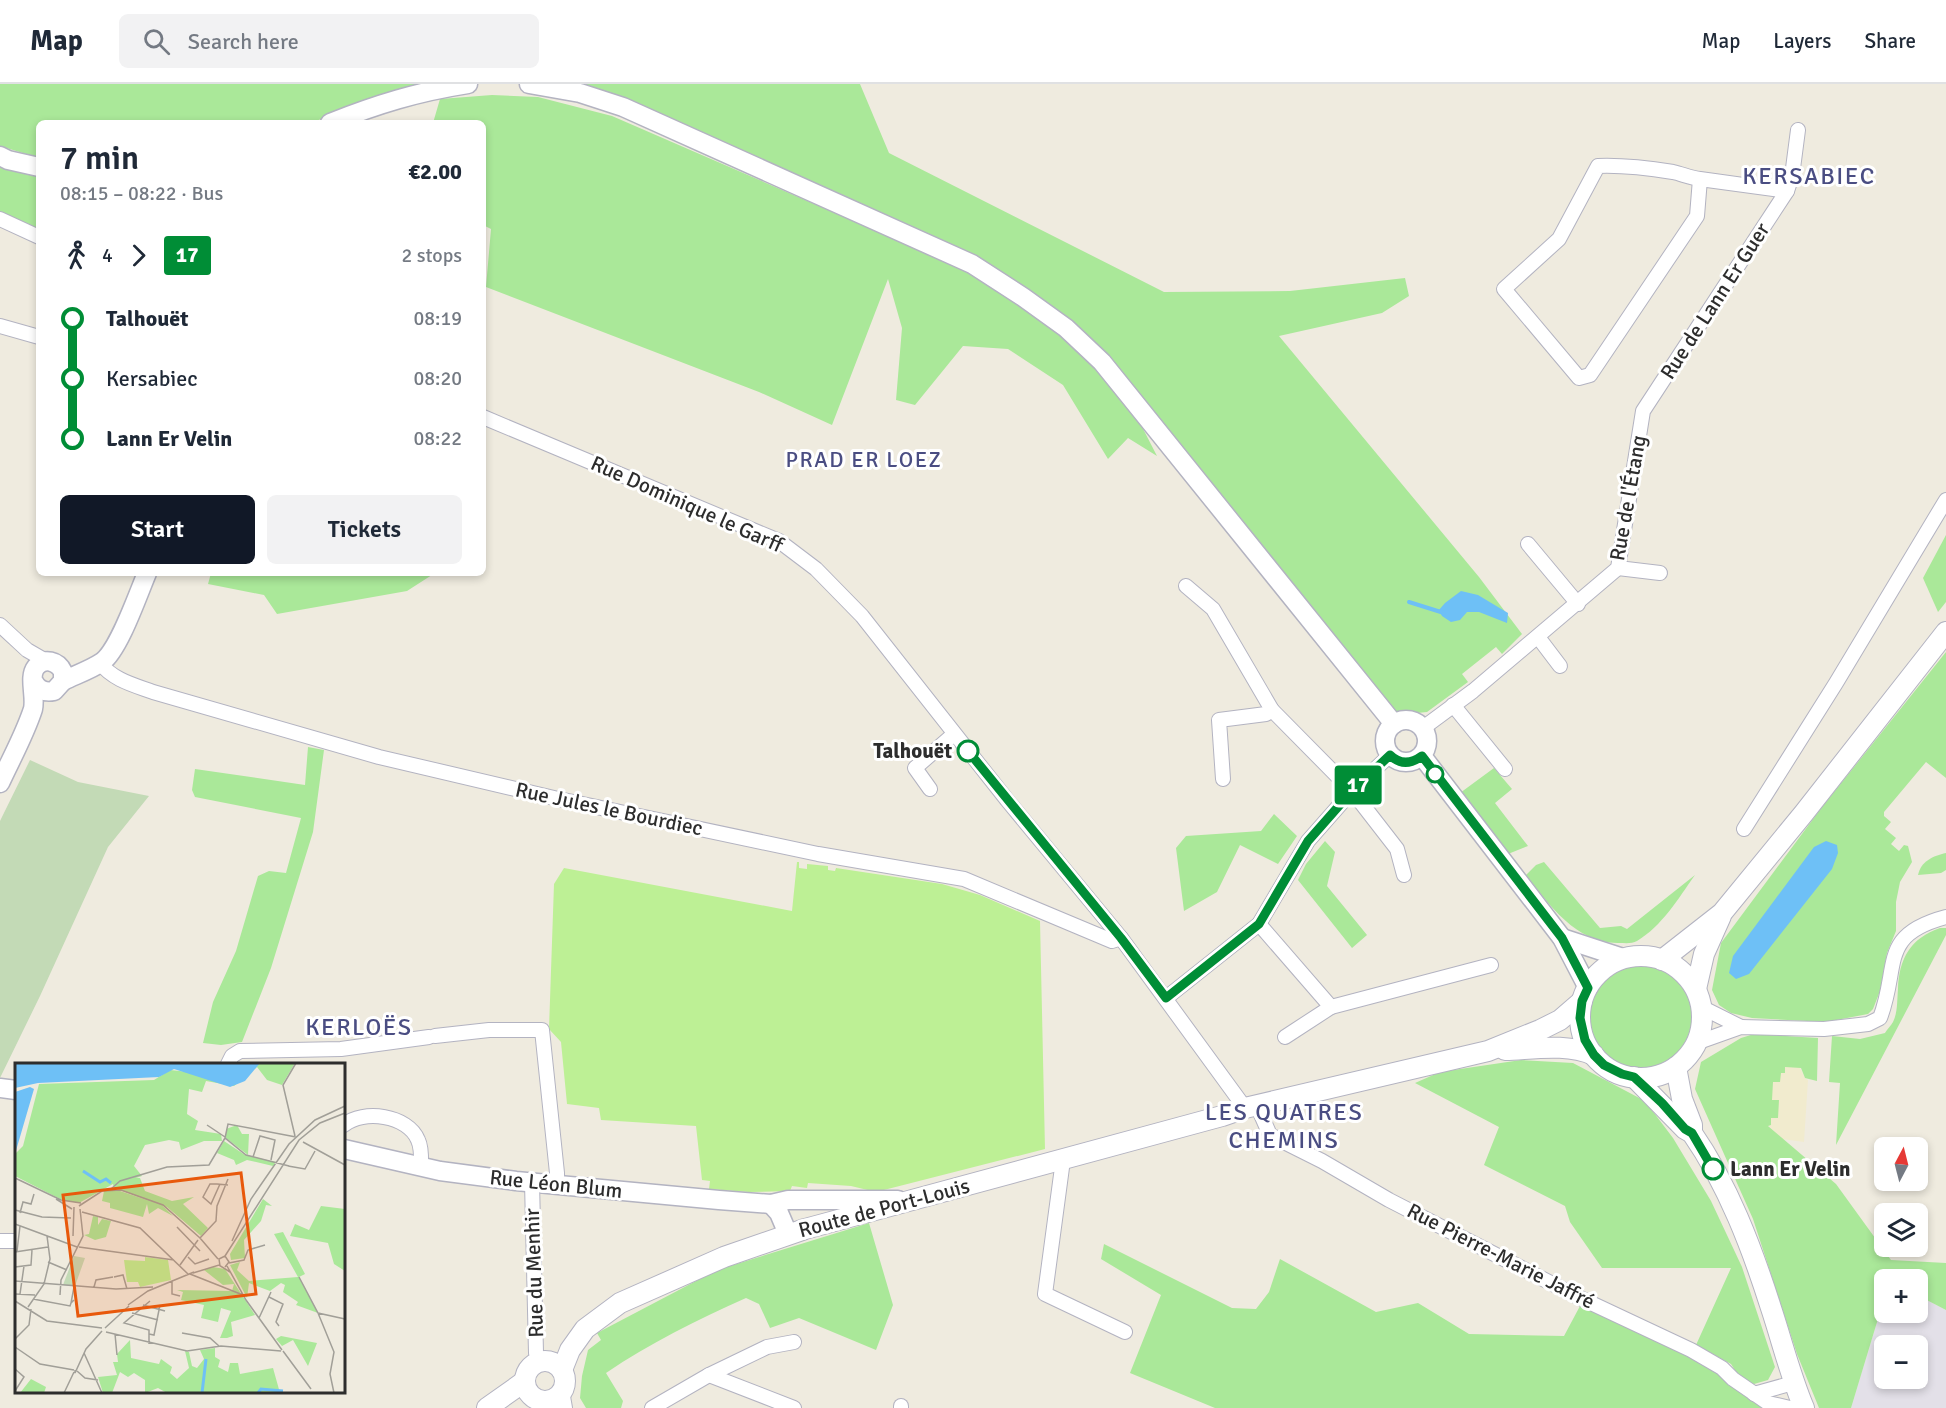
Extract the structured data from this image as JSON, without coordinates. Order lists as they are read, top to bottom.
{
  "streets": {
    "main road": ["Route de Port-Louis"],
    "street": [
      "Rue de Lann Er Guer",
      "Rue de l'Étang",
      "Rue Dominique le Garff",
      "Rue Jules le Bourdiec",
      "Rue Léon Blum",
      "Rue Pierre-Marie Jaffré",
      "Rue du Menhir"
    ]
  },
  "crossings": [
    ["Rue de Lann Er Guer", "Rue de l'Étang"],
    ["Rue Dominique le Garff", "Rue Jules le Bourdiec"],
    ["Rue Dominique le Garff", "Route de Port-Louis"],
    ["Rue Dominique le Garff", "Rue Pierre-Marie Jaffré"],
    ["Rue Léon Blum", "Route de Port-Louis"],
    ["Rue Léon Blum", "Rue du Menhir"],
    ["Route de Port-Louis", "Rue Pierre-Marie Jaffré"],
    ["Route de Port-Louis", "Rue du Menhir"]
  ],
  "districts": [
    "KERSABIEC",
    "PRAD ER LOEZ",
    "KERLOËS",
    "LES QUATRES CHEMINS"
  ],
  "places": ["Talhouët", "Lann Er Velin"],
  "lines": ["bus line 17"],
  "north": "top",
  "page": {
    "header": "Map",
    "search": "Search here",
    "nav": ["Map", "Layers", "Share"],
    "on_map": "17",
    "heading": ["7 min", "08:15 – 08:22 · Bus", "€2.00"],
    "legs": ["4", "17", "2 stops"],
    "list": [
      {
        "name": "Talhouët",
        "value": "08:19"
      },
      {
        "name": "Kersabiec",
        "value": "08:20"
      },
      {
        "name": "Lann Er Velin",
        "value": "08:22"
      }
    ],
    "buttons": ["Start", "Tickets"],
    "map_buttons": ["+", "−"]
  }
}
